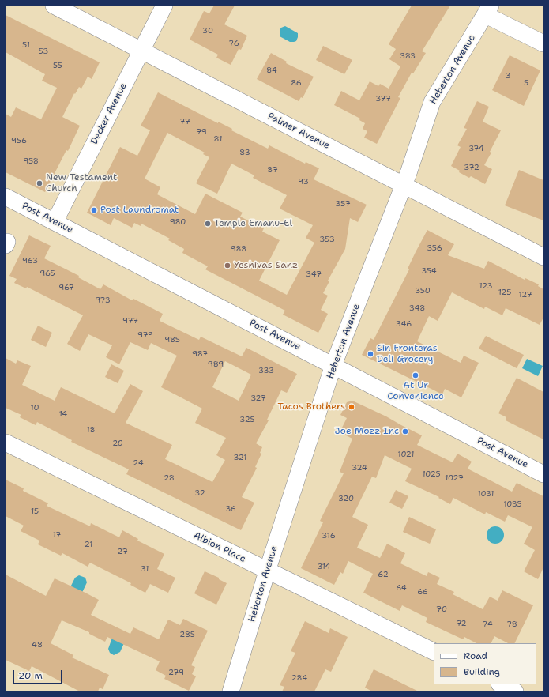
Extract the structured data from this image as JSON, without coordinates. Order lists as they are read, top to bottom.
{
  "streets": {
    "street": [
      "Heberton Avenue",
      "Decker Avenue",
      "Palmer Avenue",
      "Post Avenue",
      "Albion Place"
    ]
  },
  "crossings": [
    ["Heberton Avenue", "Palmer Avenue"],
    ["Heberton Avenue", "Post Avenue"],
    ["Heberton Avenue", "Albion Place"],
    ["Decker Avenue", "Palmer Avenue"],
    ["Decker Avenue", "Post Avenue"]
  ],
  "places": [
    "New Testament Church",
    "Post Laundromat",
    "Temple Emanu-El",
    "Yeshivas Sanz",
    "Sin Fronteras Deli Grocery",
    "At Ur Convenience",
    "Tacos Brothers",
    "Joe Mozz Inc"
  ],
  "house_numbers": [
    "30",
    "76",
    "51",
    "53",
    "383",
    "55",
    "84",
    "3",
    "86",
    "5",
    "377",
    "77",
    "79",
    "81",
    "956",
    "374",
    "83",
    "958",
    "372",
    "87",
    "93",
    "357",
    "980",
    "353",
    "356",
    "988",
    "963",
    "354",
    "965",
    "347",
    "123",
    "967",
    "350",
    "125",
    "127",
    "973",
    "348",
    "977",
    "346",
    "979",
    "985",
    "987",
    "989",
    "333",
    "327",
    "10",
    "14",
    "325",
    "18",
    "20",
    "1021",
    "321",
    "24",
    "324",
    "1025",
    "28",
    "1027",
    "32",
    "1031",
    "320",
    "1035",
    "36",
    "15",
    "17",
    "316",
    "21",
    "27",
    "314",
    "31",
    "62",
    "64",
    "66",
    "70",
    "72",
    "74",
    "78",
    "285",
    "48",
    "279",
    "284"
  ],
  "legend": ["Road", "Building"],
  "scale_bar": "20 m"
}
